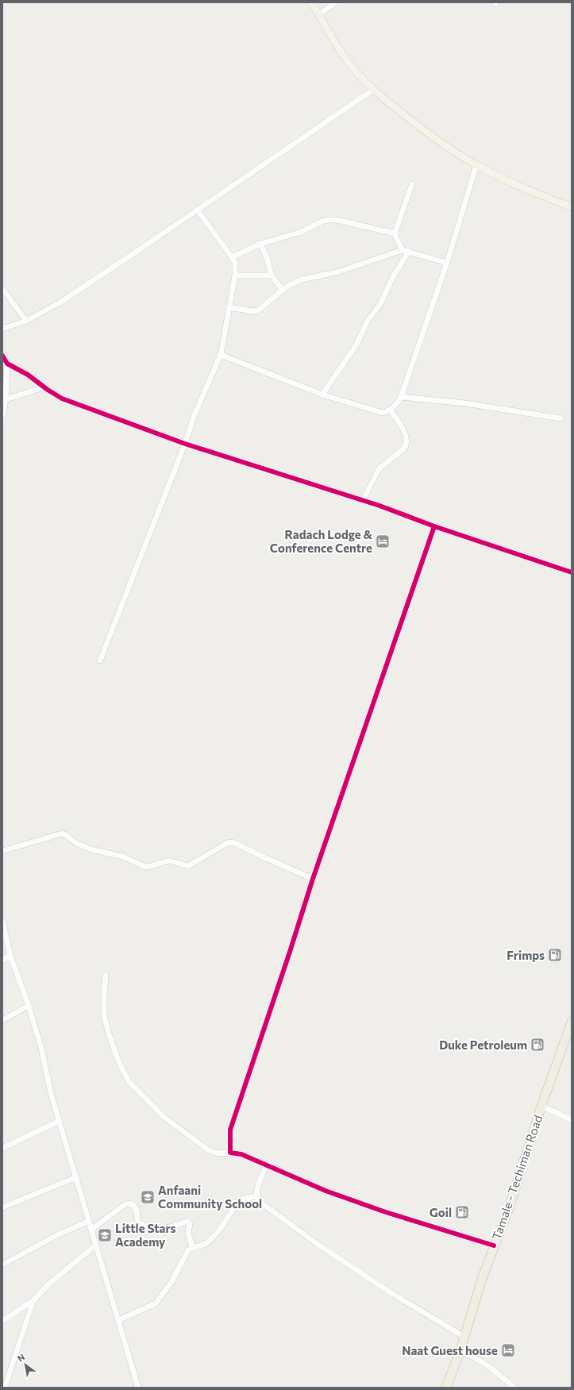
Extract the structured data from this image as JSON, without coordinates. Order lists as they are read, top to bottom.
{
  "streets": {
    "highway": ["Tamale - Techiman Road"]
  },
  "places": {
    "hotel": ["Radach Lodge & Conference Centre", "Naat Guest house"],
    "fuel station": ["Frimps", "Duke Petroleum", "Goil"],
    "school or university": ["Anfaani Community School", "Little Stars Academy"]
  },
  "north": "top left"
}
